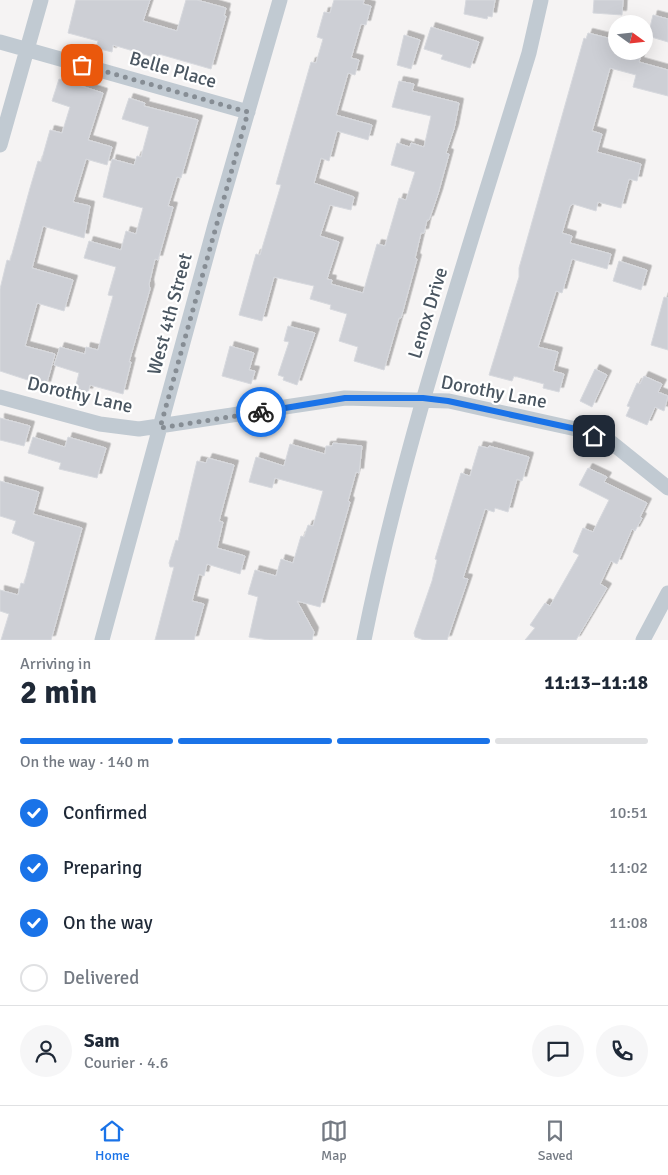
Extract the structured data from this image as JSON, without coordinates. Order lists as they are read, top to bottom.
{
  "streets": {
    "street": [
      "Belle Place",
      "Lenox Drive",
      "West 4th Street",
      "Dorothy Lane"
    ]
  },
  "crossings": [
    ["Belle Place", "West 4th Street"],
    ["Lenox Drive", "Dorothy Lane"],
    ["West 4th Street", "Dorothy Lane"]
  ],
  "north": "right",
  "page": {
    "heading": ["2 min", "Arriving in", "11:13–11:18"],
    "panel": ["Sam", "Courier · 4.6"],
    "bar": "On the way · 140 m",
    "list": [
      ["Confirmed", "10:51"],
      ["Preparing", "11:02"],
      ["On the way", "11:08"],
      "Delivered"
    ],
    "tabs": ["Home", "Map", "Saved"]
  }
}
